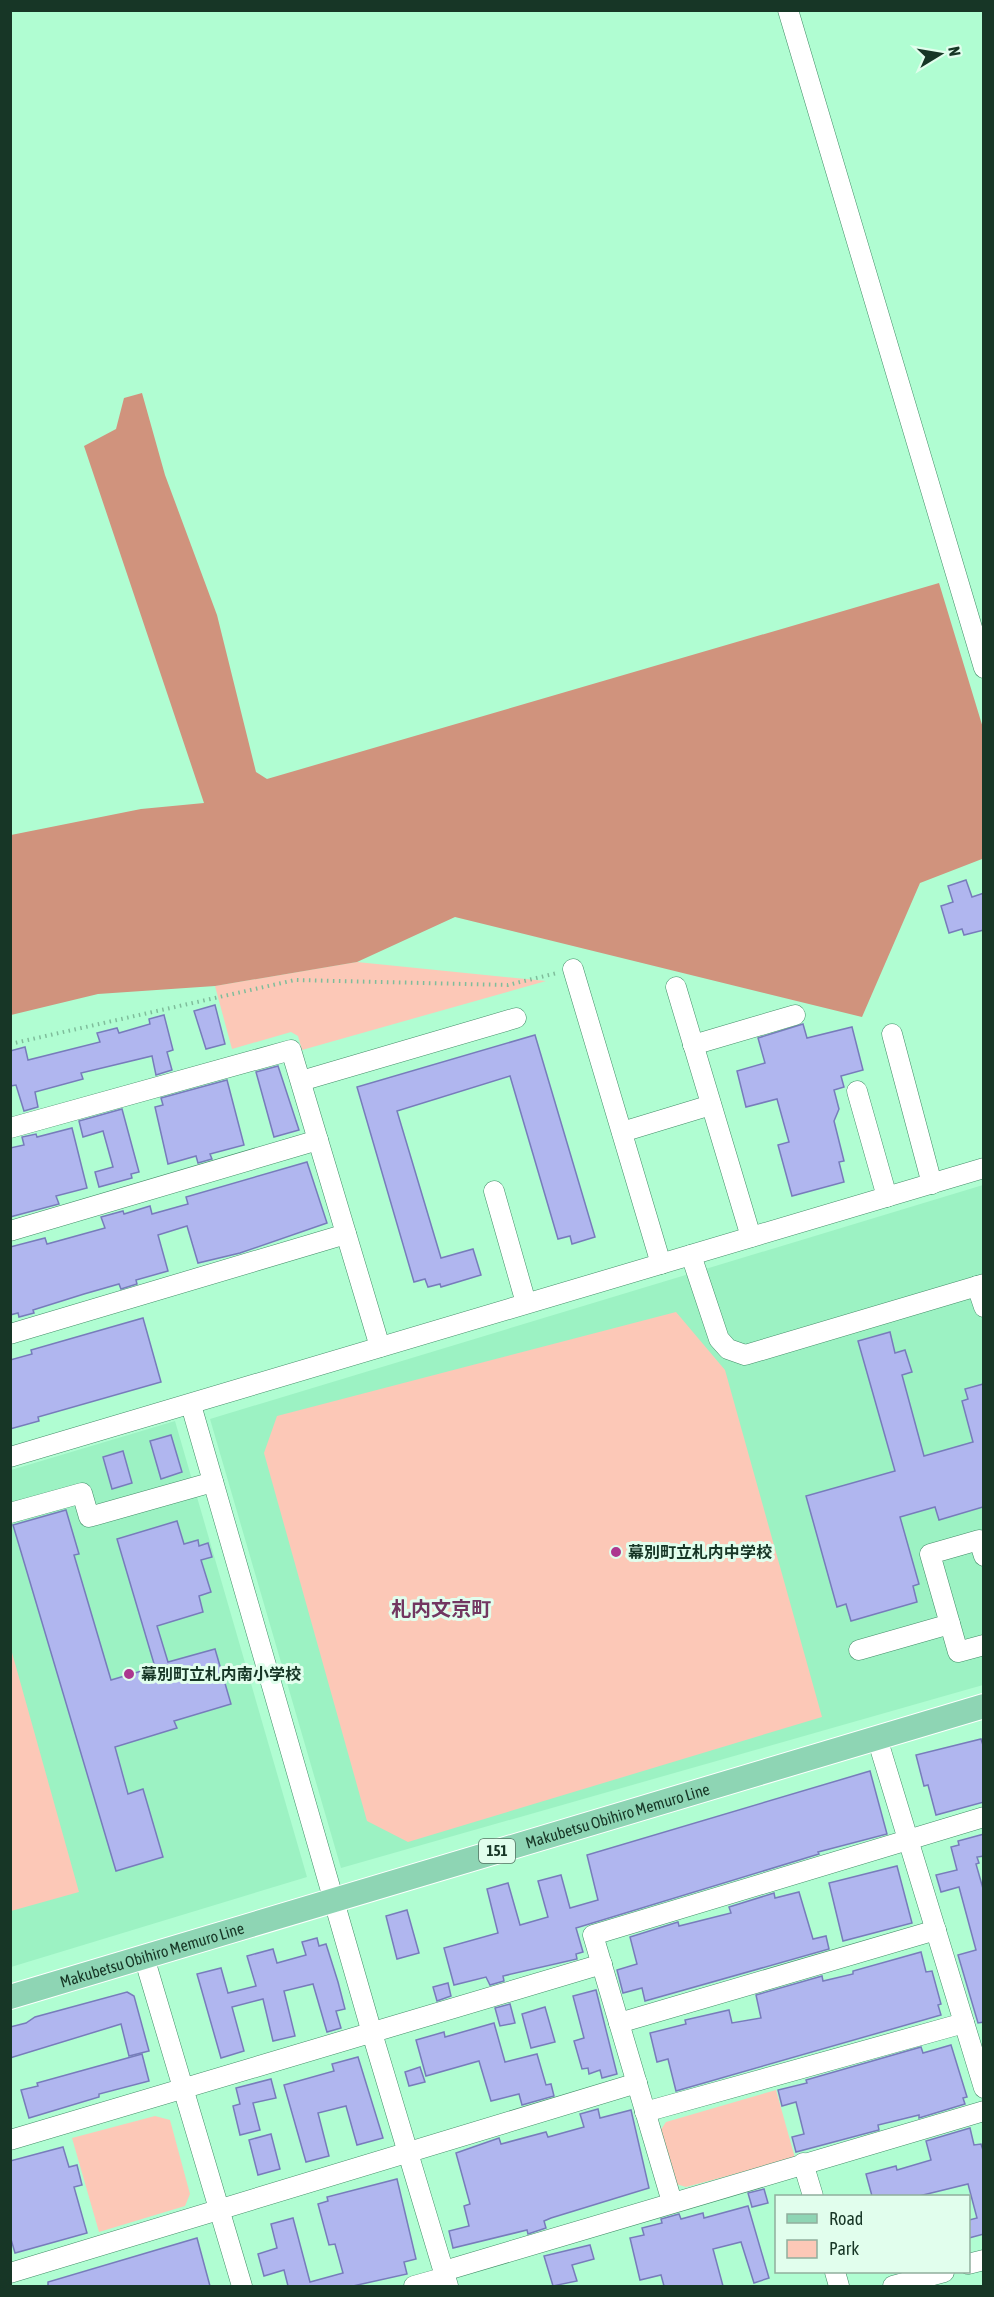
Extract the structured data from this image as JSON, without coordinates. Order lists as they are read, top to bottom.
{
  "streets": {
    "main road": ["Makubetsu Obihiro Memuro Line", "151"]
  },
  "districts": ["札内文京町"],
  "places": ["幕別町立札内中学校", "幕別町立札内南小学校"],
  "legend": ["Road", "Park"],
  "north": "right"
}
